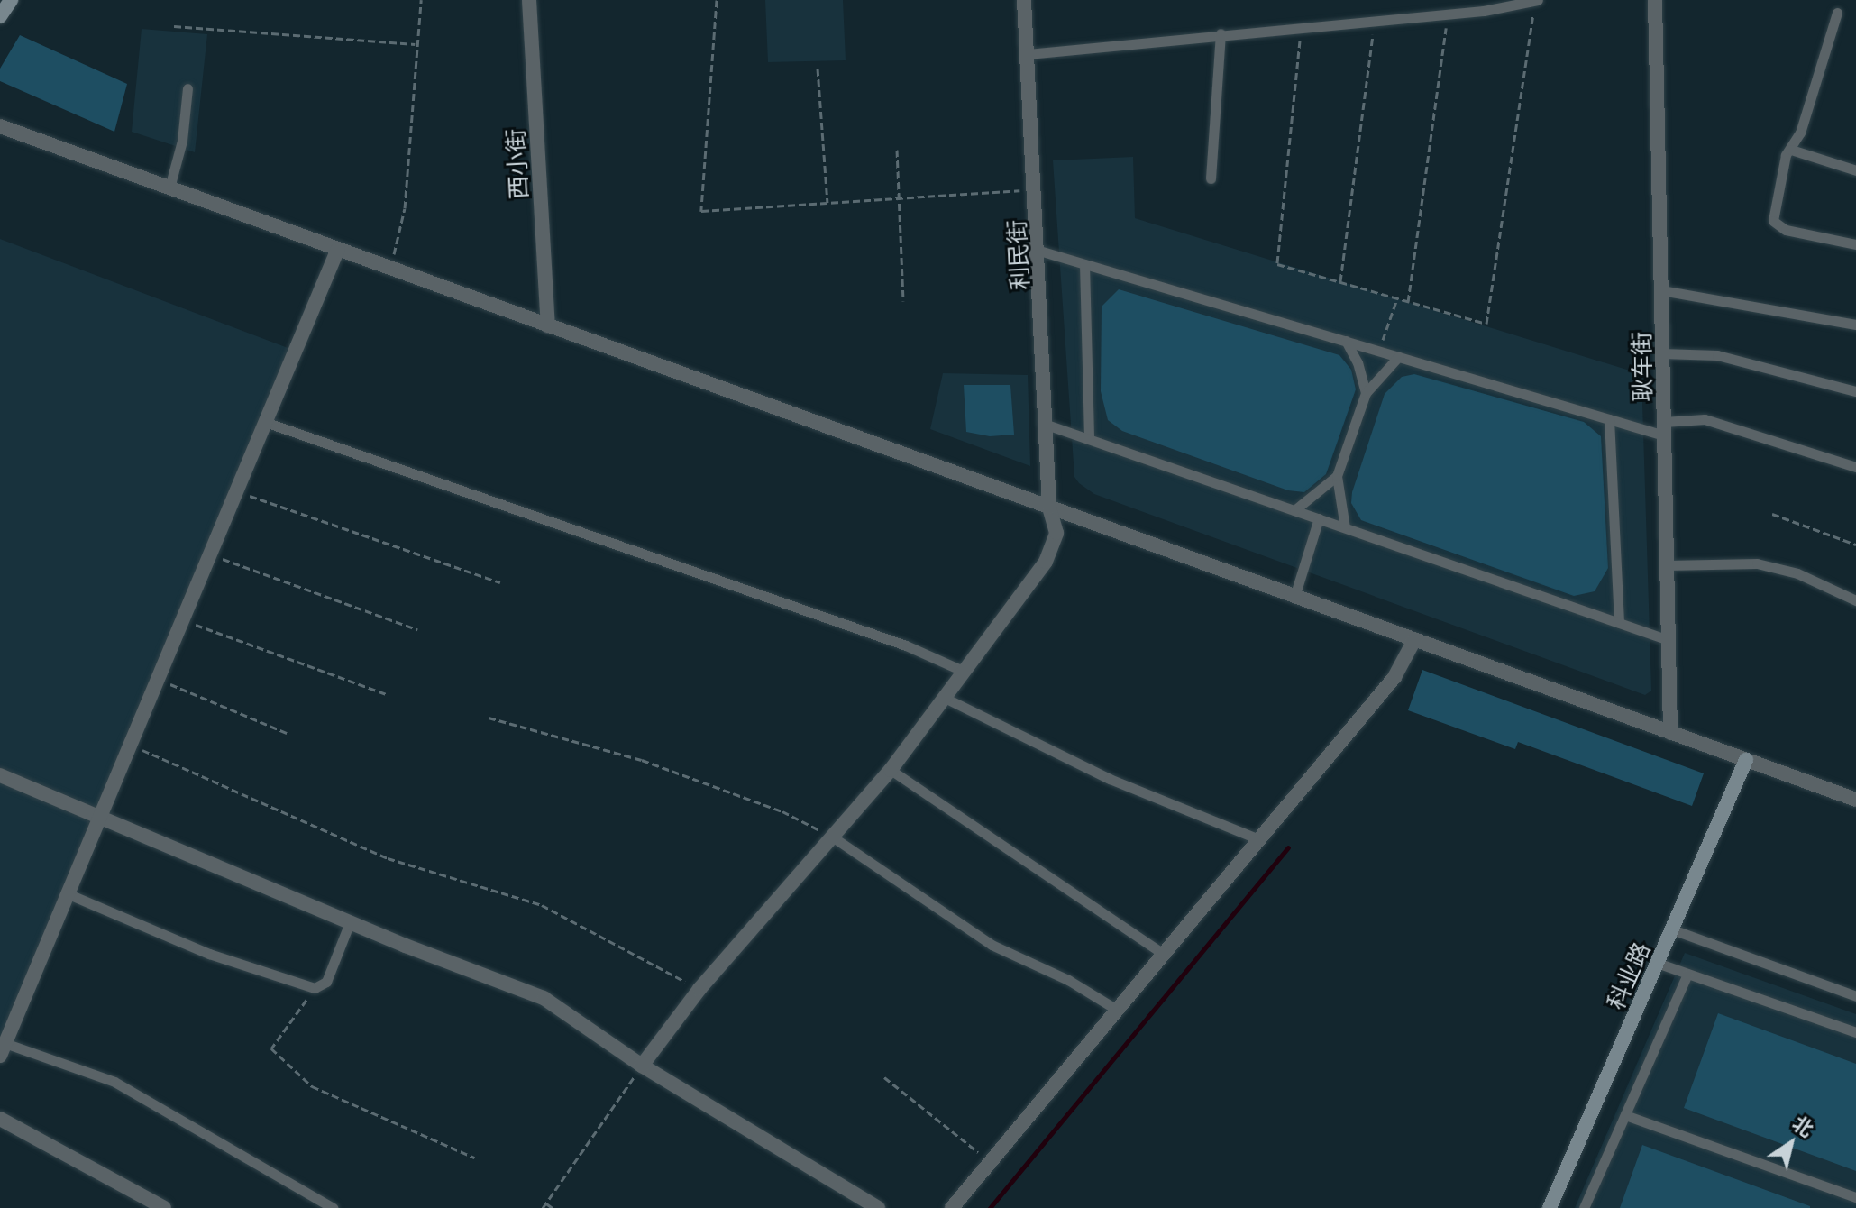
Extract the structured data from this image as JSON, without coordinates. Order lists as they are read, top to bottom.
{
  "streets": {
    "street": [
      "西小街",
      "利民街",
      "耿车街",
      "科业路"
    ]
  },
  "north": "top right"
}
